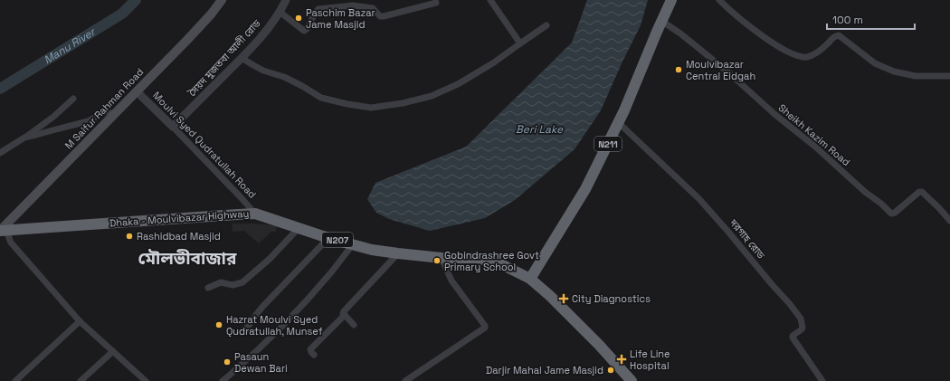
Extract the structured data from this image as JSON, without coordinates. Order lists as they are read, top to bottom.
{
  "streets": {
    "highway": ["N211", "Dhaka - Moulvibazar Highway", "N207"],
    "main road": ["M Saifur Rahman Road"],
    "street": [
      "সৈয়দ মুজতবা আলী রোড",
      "Sheikh Kazim Road",
      "Moulvi Syed Qudratullah Road",
      "দরগাহ রোড"
    ]
  },
  "crossings": [
    ["সৈয়দ মুজতবা আলী রোড", "Moulvi Syed Qudratullah Road"],
    ["M Saifur Rahman Road", "Moulvi Syed Qudratullah Road"],
    ["M Saifur Rahman Road", "Dhaka - Moulvibazar Highway"],
    ["Sheikh Kazim Road", "N211"],
    ["N211", "Dhaka - Moulvibazar Highway"],
    ["N211", "দরগাহ রোড"],
    ["Moulvi Syed Qudratullah Road", "Dhaka - Moulvibazar Highway"]
  ],
  "districts": ["মৌলভীবাজার"],
  "water": ["Manu River", "Beri Lake"],
  "places": {
    "other": [
      "Paschim Bazar Jame Masjid",
      "Moulvibazar Central Eidgah",
      "Rashidbad Masjid",
      "Gobindrashree Govt Primary School",
      "Hazrat Moulvi Syed Qudratullah, Munsef",
      "Pasaun Dewan Bari",
      "Darjir Mahal Jame Masjid"
    ],
    "health": ["City Diagnostics", "Life Line Hospital"]
  },
  "scale_bar": "100 m"
}
